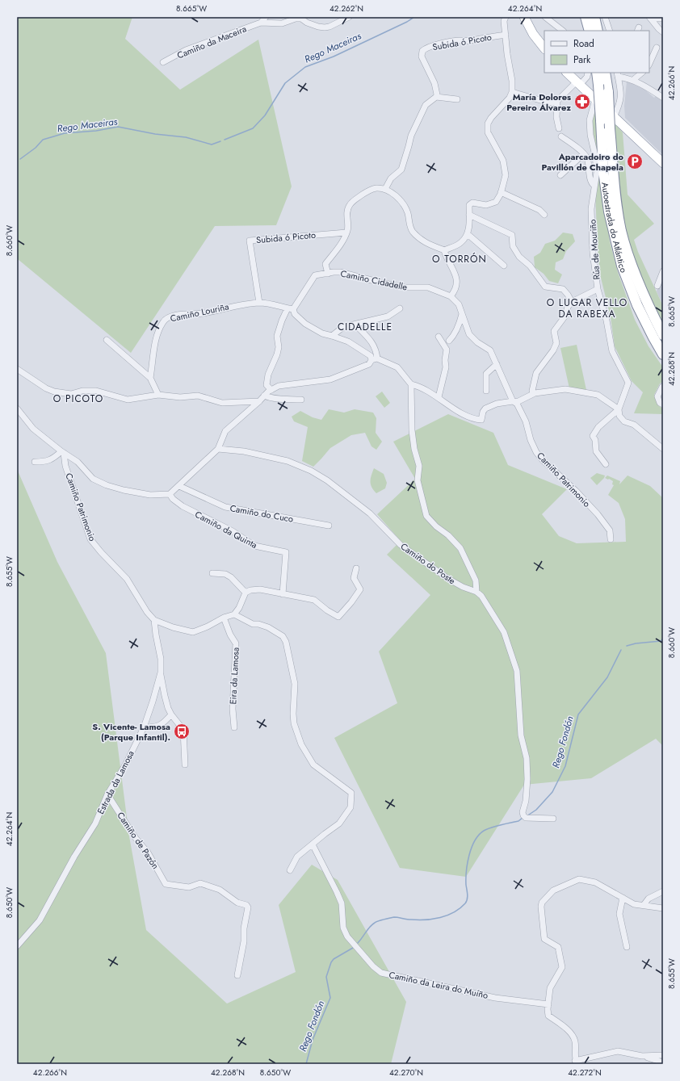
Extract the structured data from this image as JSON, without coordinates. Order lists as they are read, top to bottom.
{
  "streets": {
    "highway": ["Autoestrada do Atlántico"],
    "street": [
      "Camiño da Maceira",
      "Subida ó Picoto",
      "Rúa de Mouriño",
      "Camiño Cidadelle",
      "Camiño Louriña",
      "Camiño Patrimonio",
      "Camiño do Cuco",
      "Camiño da Quinta",
      "Camiño do Poste",
      "Eira da Lamosa",
      "Estrada da Lamosa",
      "Camiño de Pazón",
      "Camiño da Leira do Muíño"
    ]
  },
  "crossings": [
    ["Subida ó Picoto", "Camiño Louriña"],
    ["Camiño Cidadelle", "Camiño Louriña"],
    ["Camiño Cidadelle", "Camiño Patrimonio"],
    ["Camiño Patrimonio", "Estrada da Lamosa"],
    ["Estrada da Lamosa", "Camiño de Pazón"]
  ],
  "districts": [
    "O TORRÓN",
    "O LUGAR VELLO DA RABEXA",
    "CIDADELLE",
    "O PICOTO"
  ],
  "water": ["Rego Maceiras", "Rego Fondón"],
  "places": {
    "pharmacy": ["María Dolores Pereiro Álvarez"],
    "parking": ["Aparcadoiro do Pavillón de Chapela"],
    "bus stop": ["S. Vicente- Lamosa (Parque Infantil)."]
  },
  "legend": ["Road", "Park"],
  "coordinates": [
    "8.665°W",
    "42.262°N",
    "42.264°N",
    "42.266°N",
    "8.660°W",
    "42.268°N",
    "8.655°W",
    "8.650°W",
    "42.270°N",
    "42.272°N"
  ]
}
